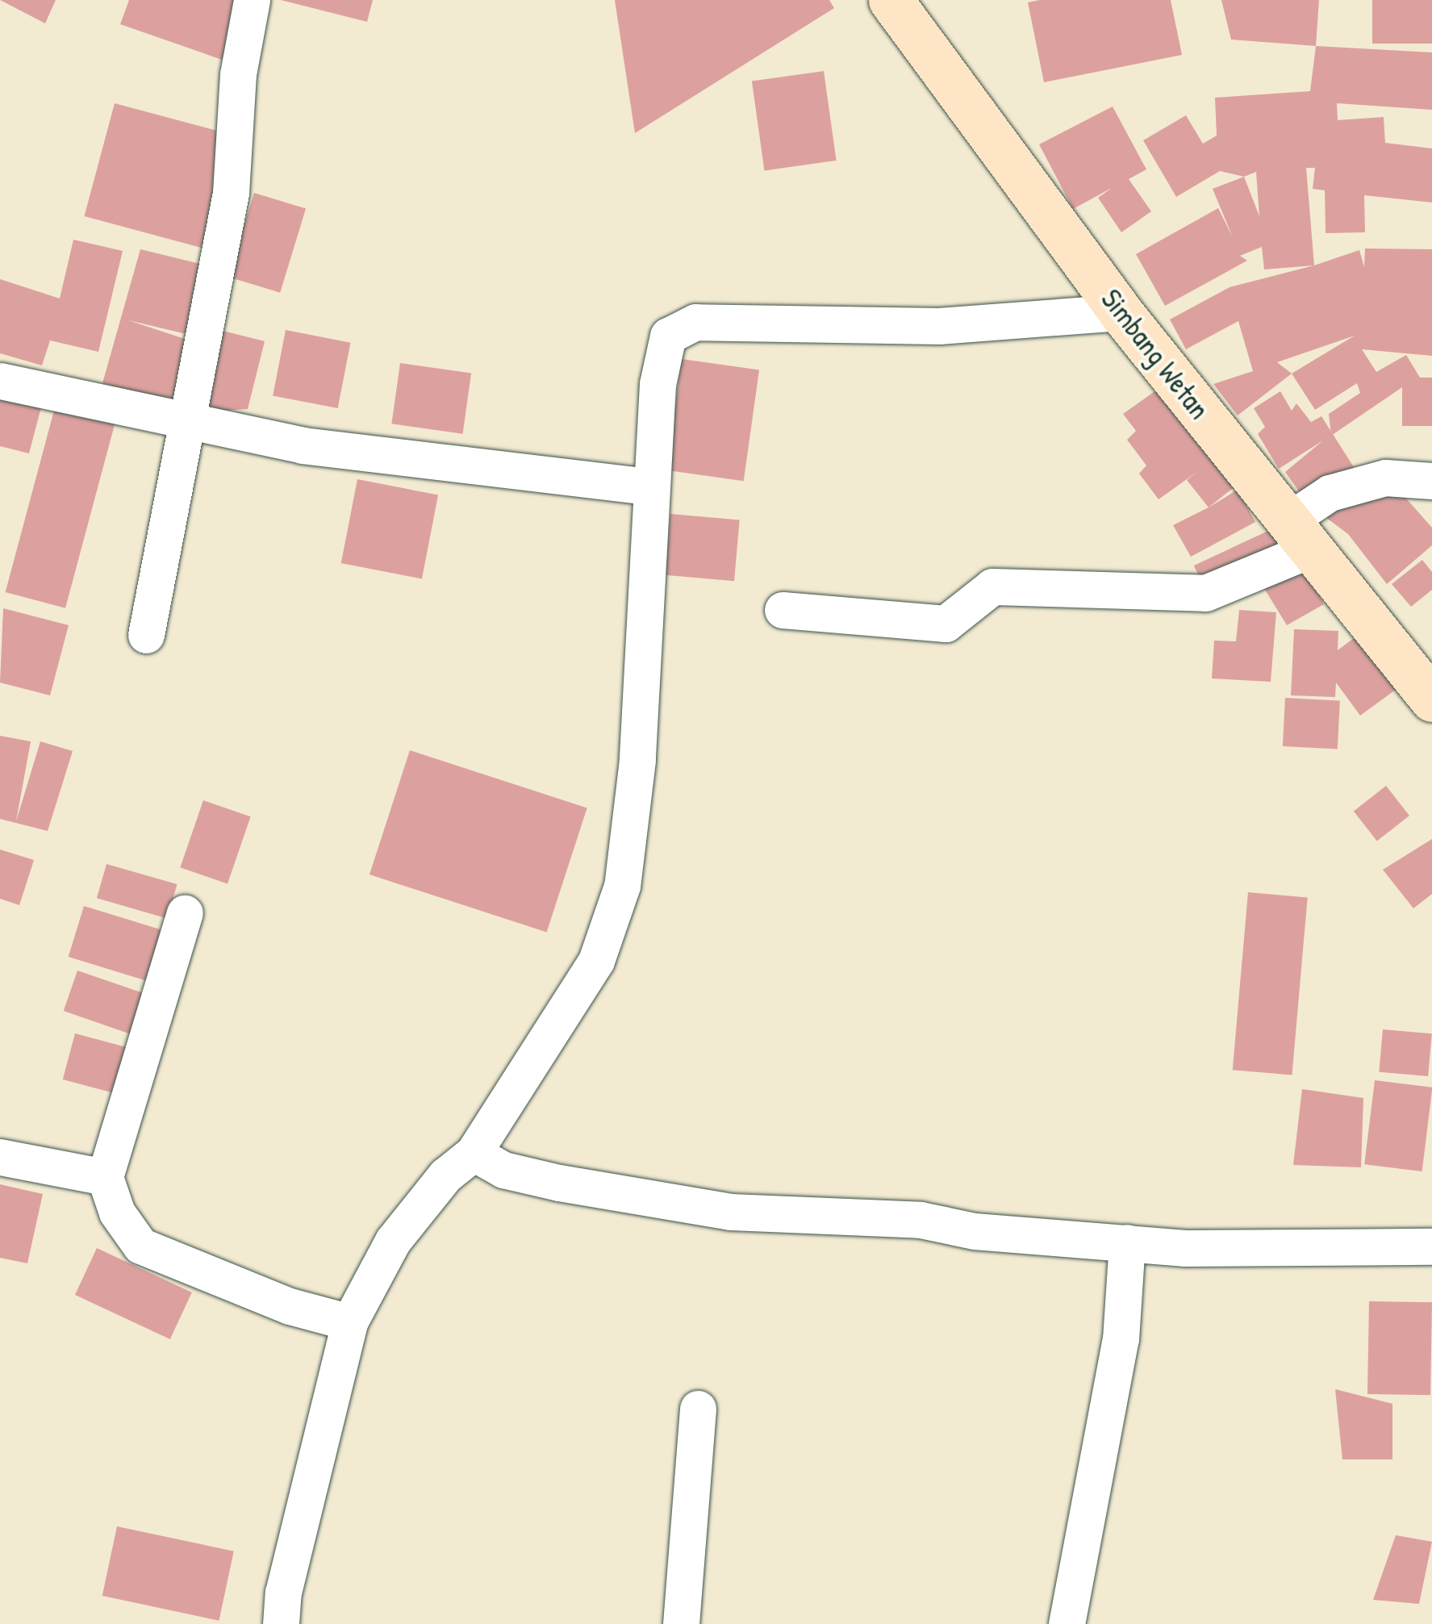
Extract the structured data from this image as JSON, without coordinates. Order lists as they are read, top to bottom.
{
  "streets": {
    "street": ["Simbang Wetan"]
  }
}
